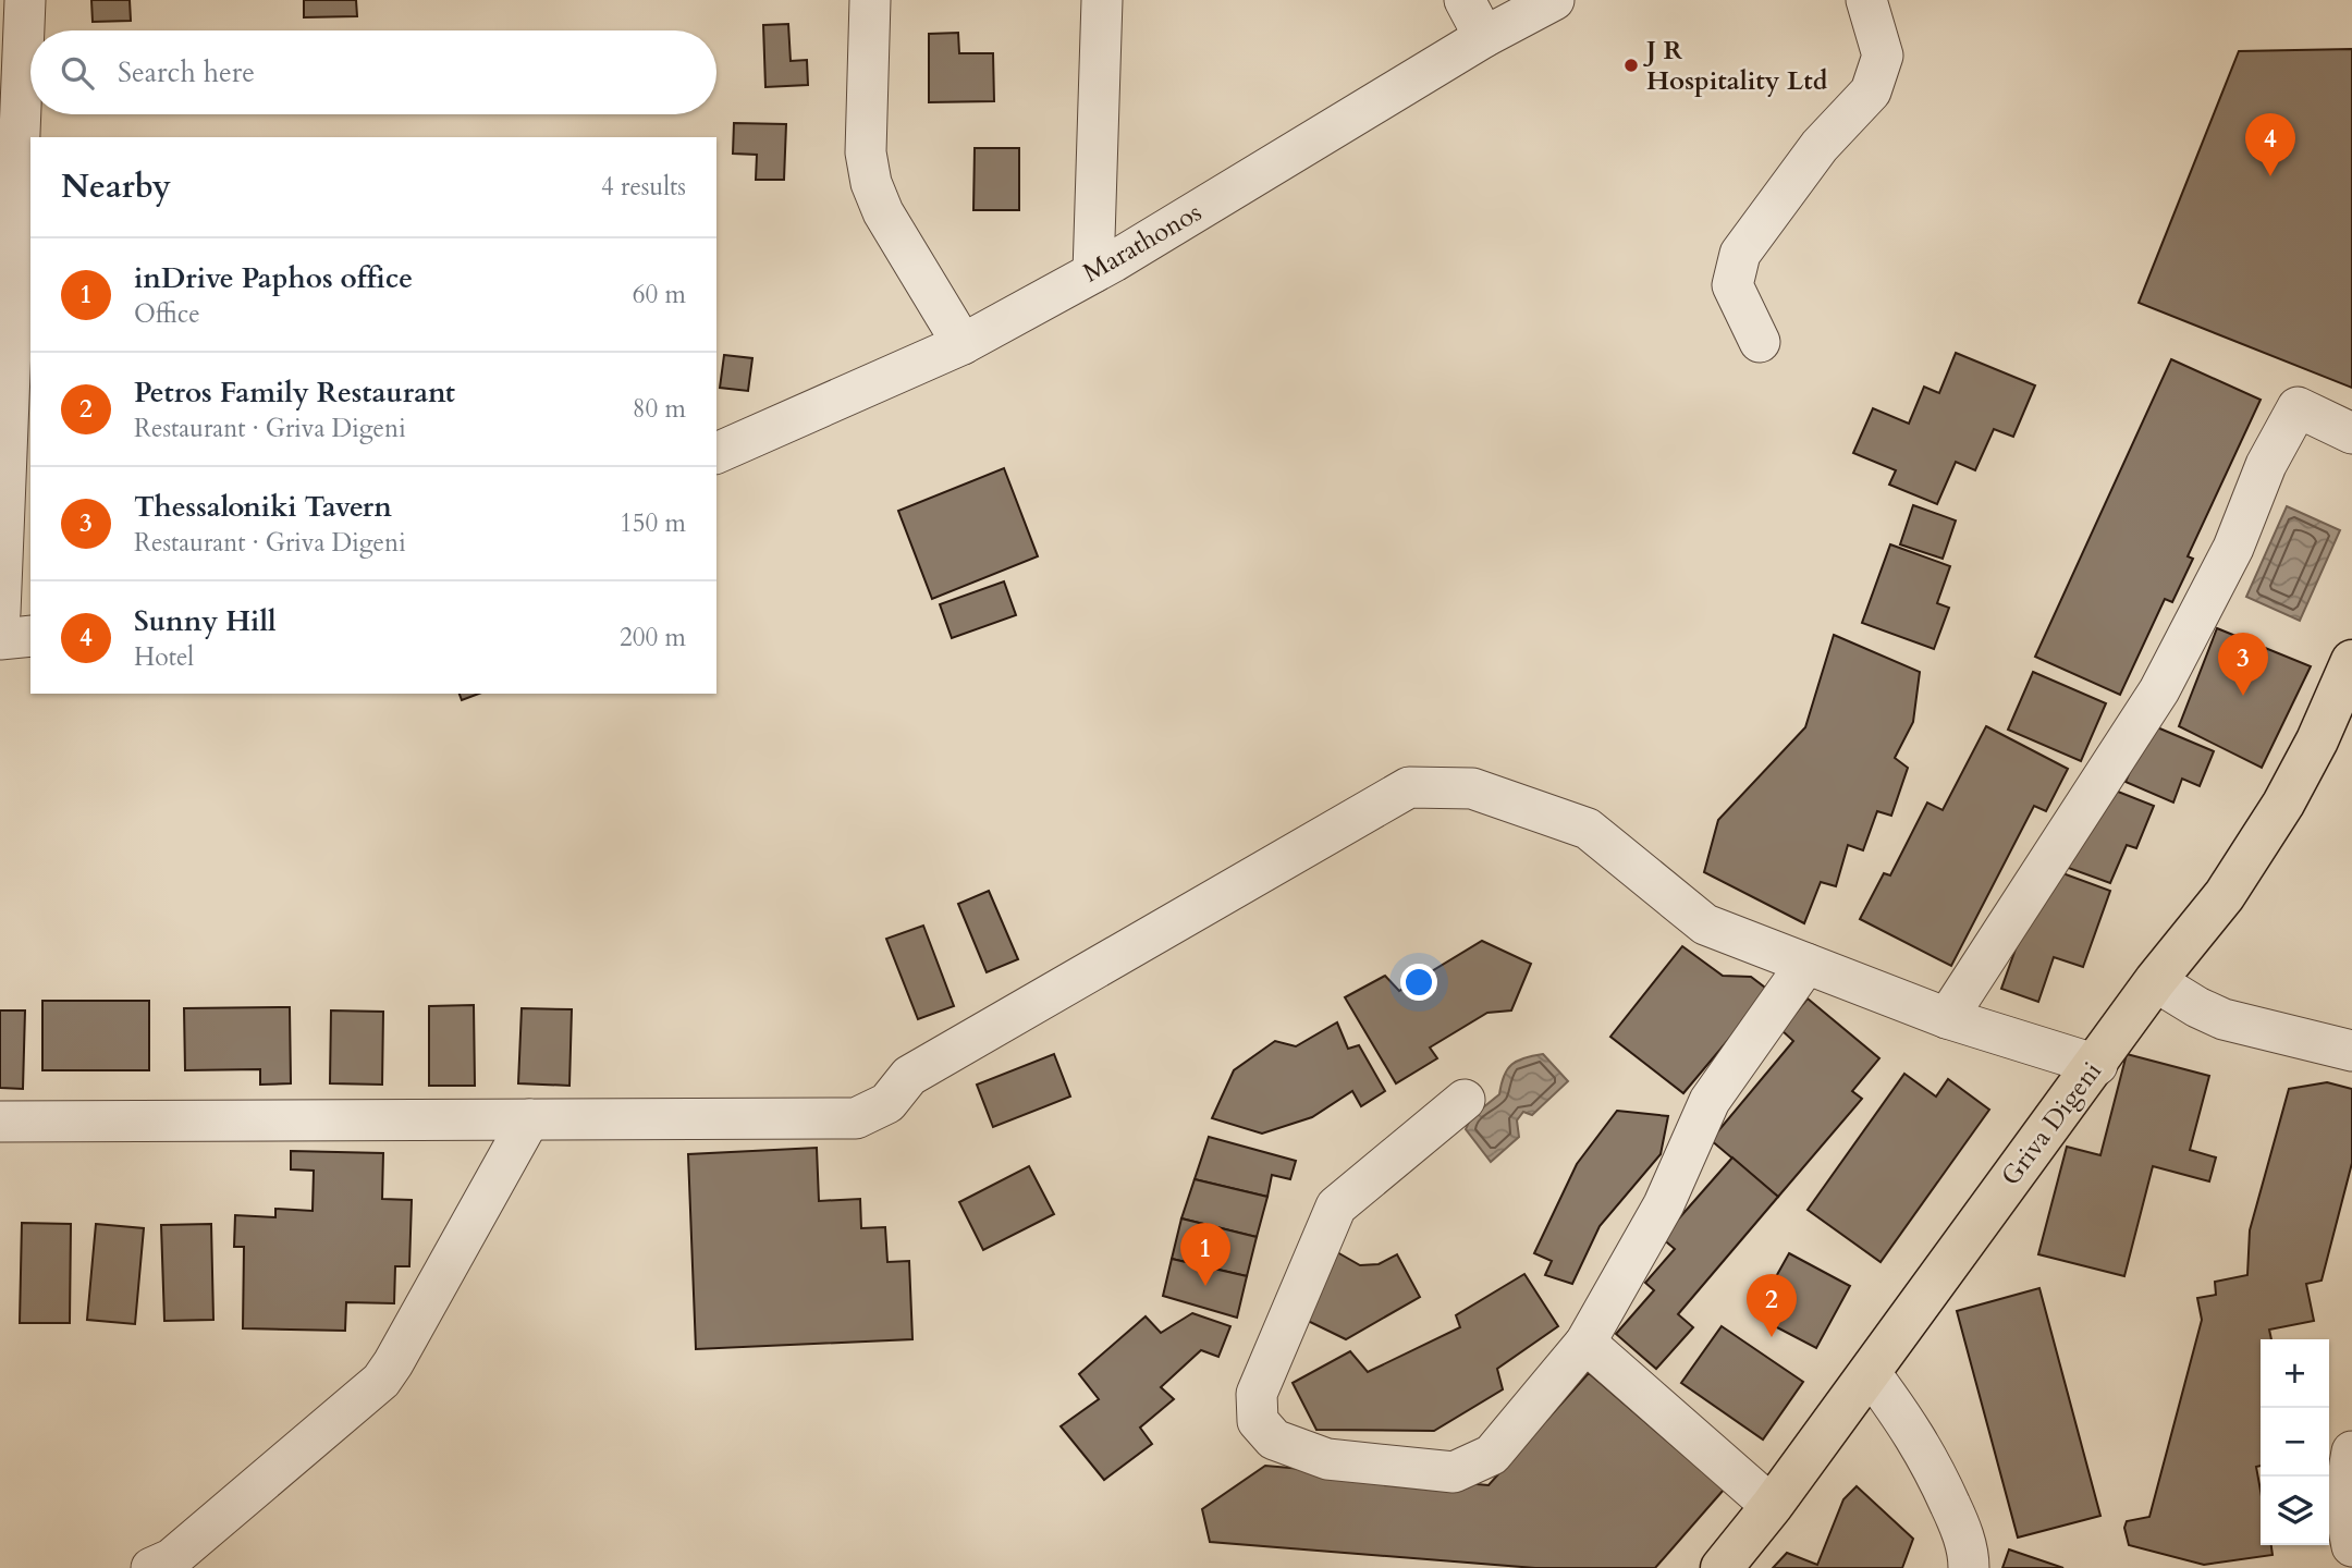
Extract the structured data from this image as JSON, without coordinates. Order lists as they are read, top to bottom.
{
  "streets": {
    "main road": ["Griva Digeni"],
    "street": ["Marathonos"]
  },
  "places": ["J R Hospitality Ltd"],
  "page": {
    "search": "Search here",
    "pins": [
      "4",
      "3",
      "1",
      "2"
    ],
    "heading": ["Nearby", "4 results"],
    "list": [
      {
        "mark": "1",
        "name": "inDrive Paphos office",
        "note": "Office",
        "value": "60 m"
      },
      {
        "mark": "2",
        "name": "Petros Family Restaurant",
        "note": "Restaurant · Griva Digeni",
        "value": "80 m"
      },
      {
        "mark": "3",
        "name": "Thessaloniki Tavern",
        "note": "Restaurant · Griva Digeni",
        "value": "150 m"
      },
      {
        "mark": "4",
        "name": "Sunny Hill",
        "note": "Hotel",
        "value": "200 m"
      }
    ],
    "map_buttons": ["+", "−"]
  }
}
